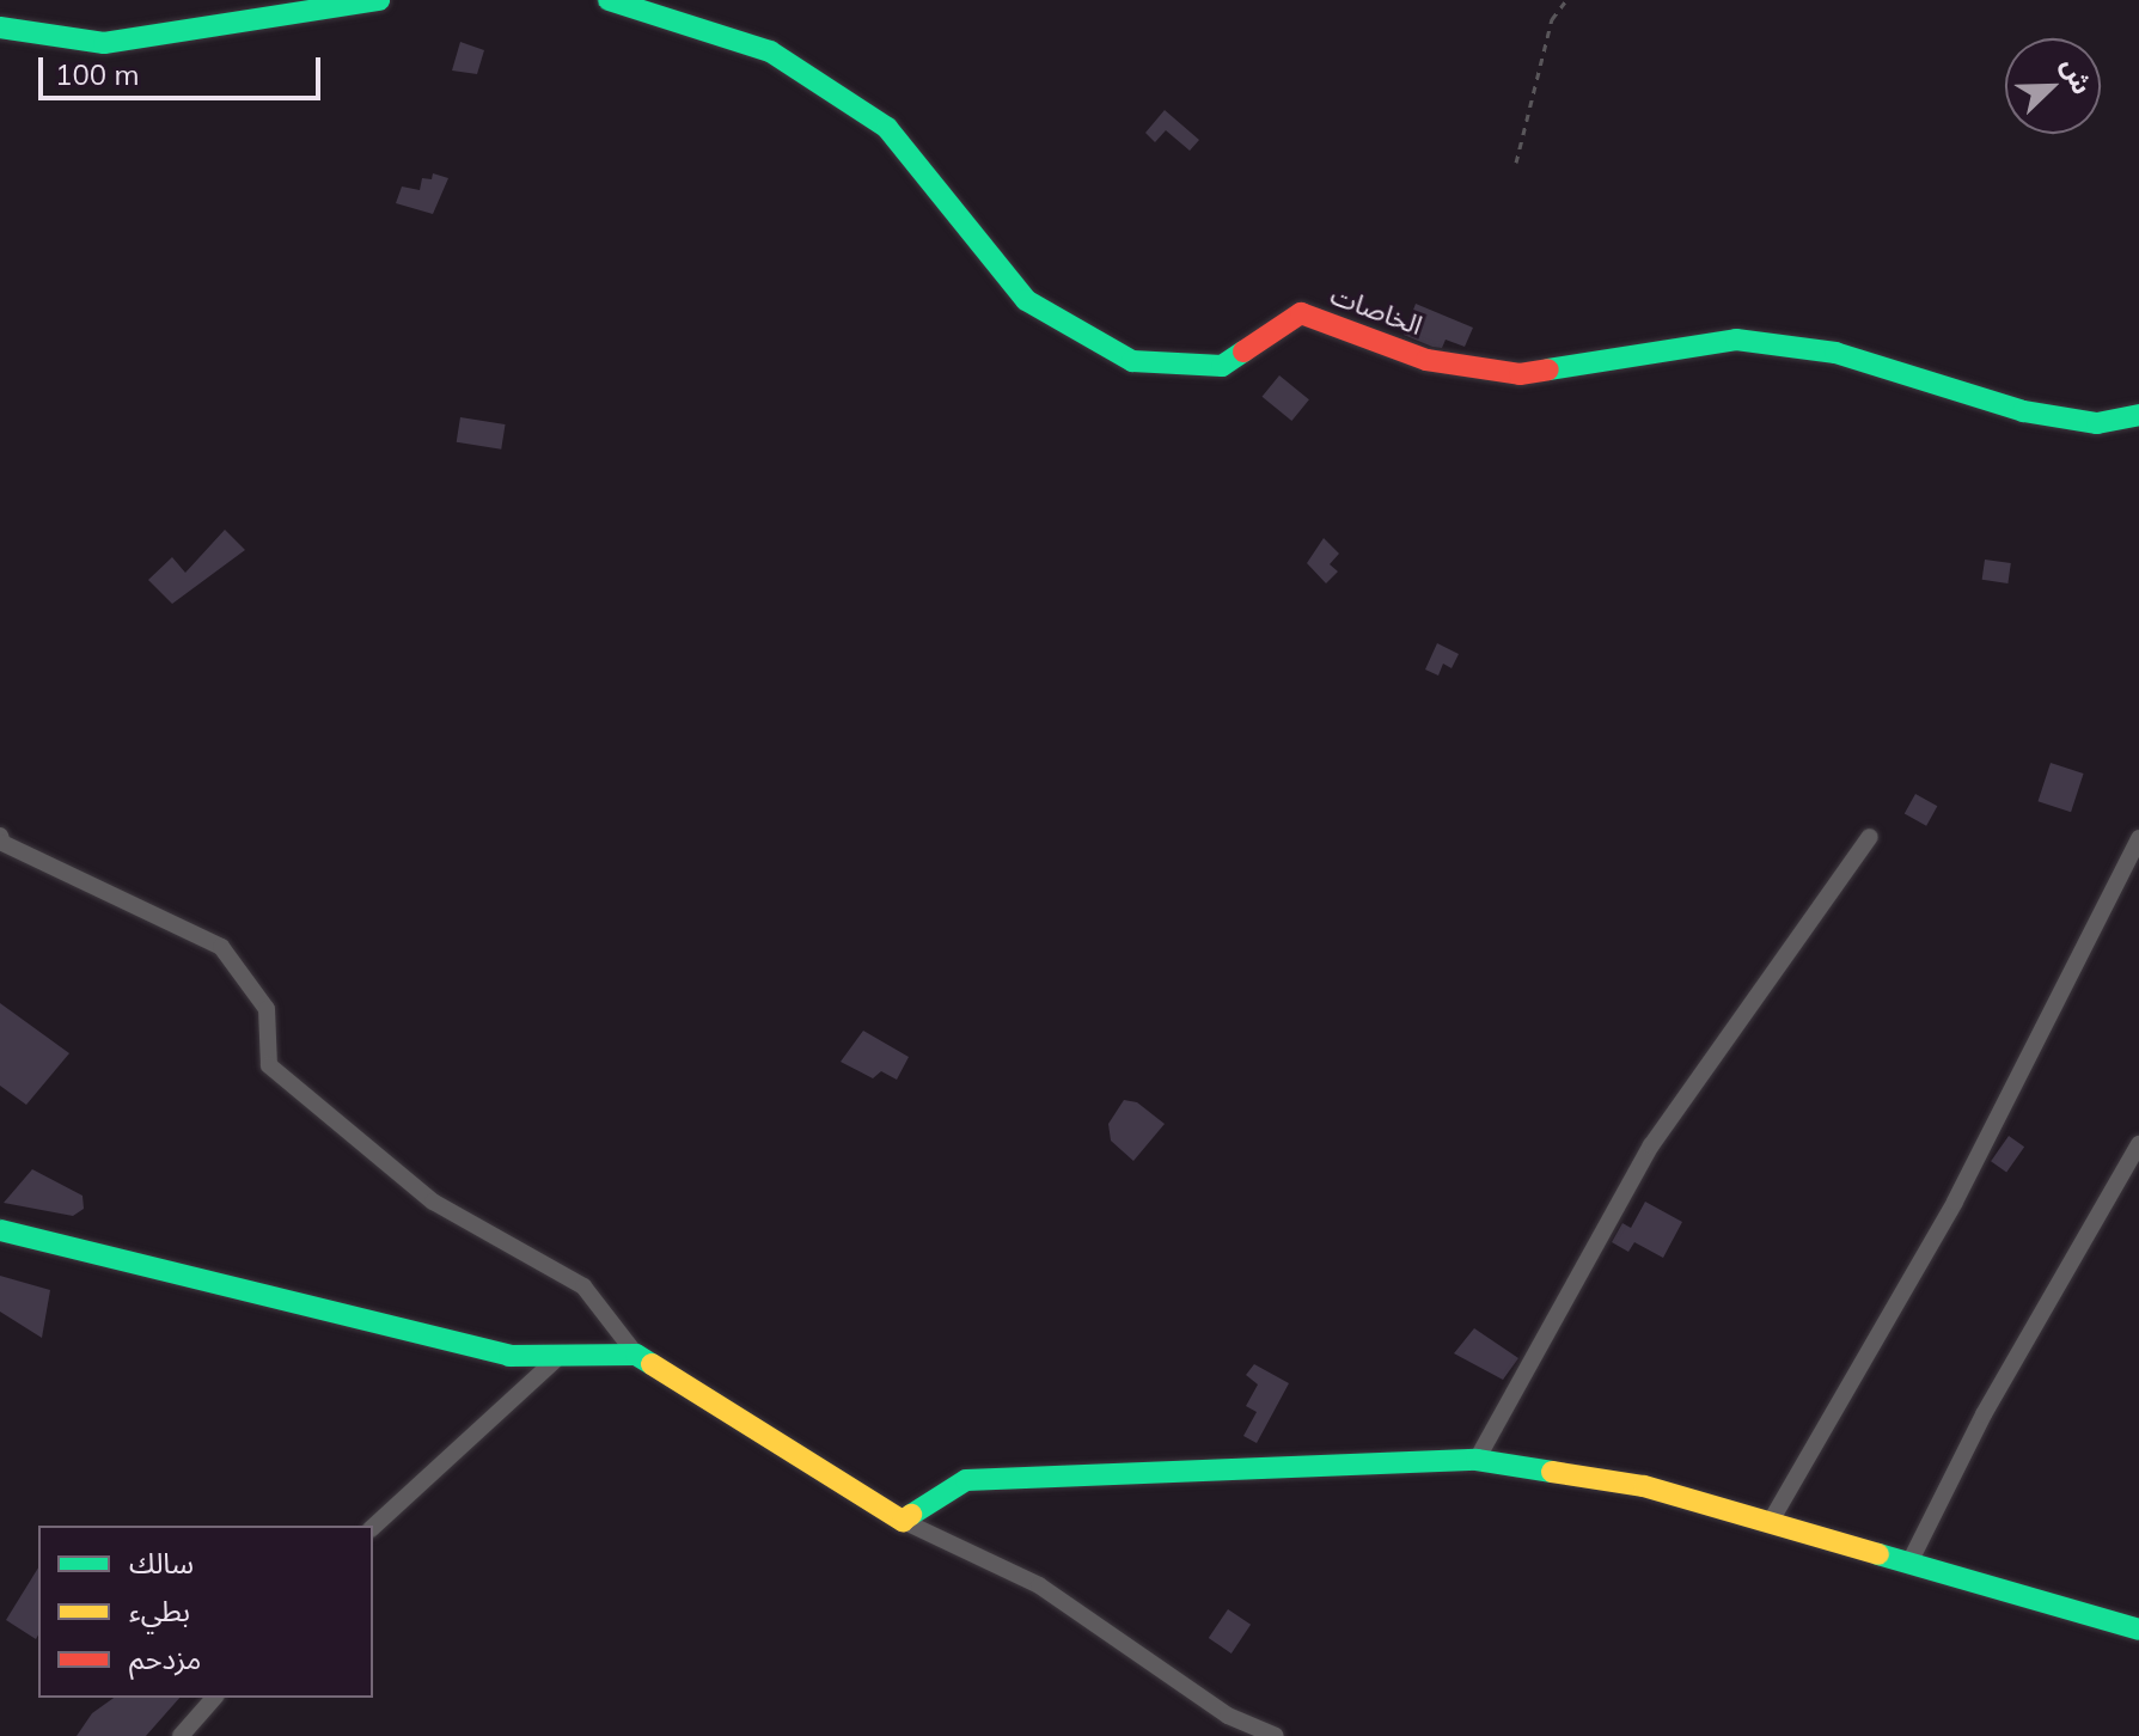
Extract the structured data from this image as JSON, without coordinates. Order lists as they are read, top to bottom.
{
  "streets": {
    "street": ["الخاصات"]
  },
  "legend": ["سالك", "بطيء", "مزدحم"],
  "scale_bar": "100 m",
  "north": "top right"
}
